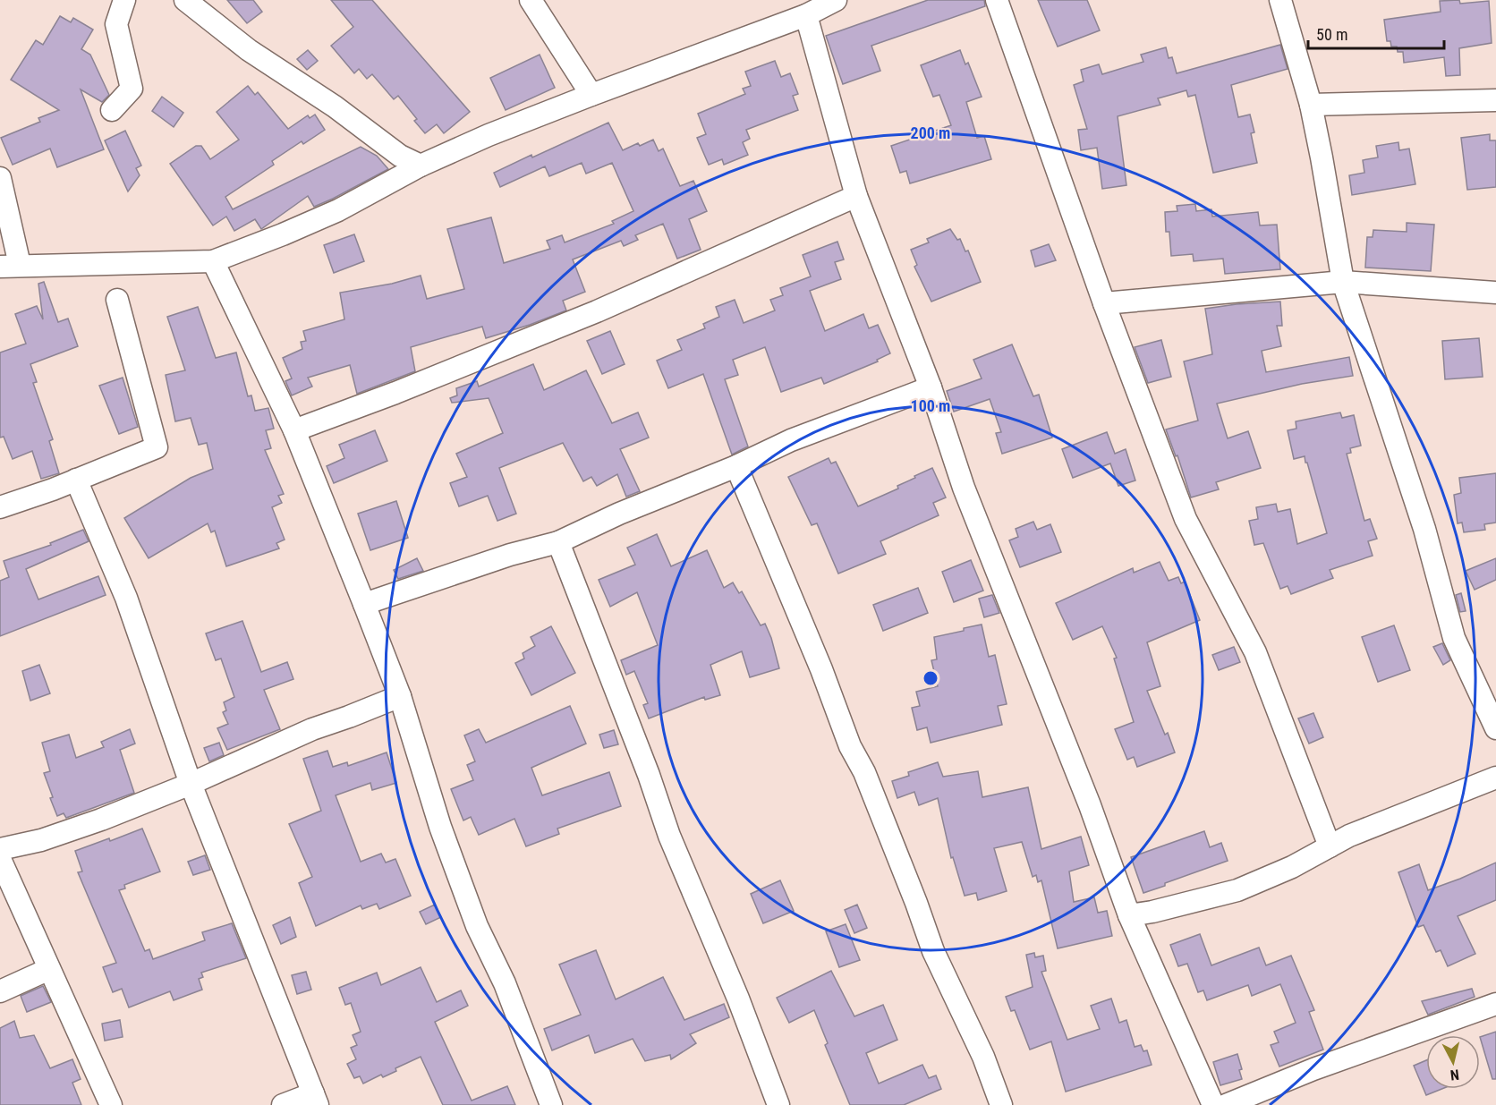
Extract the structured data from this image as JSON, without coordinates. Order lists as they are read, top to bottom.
{
  "scale_bar": "50 m",
  "north": "bottom",
  "rings": ["200 m", "100 m"]
}
